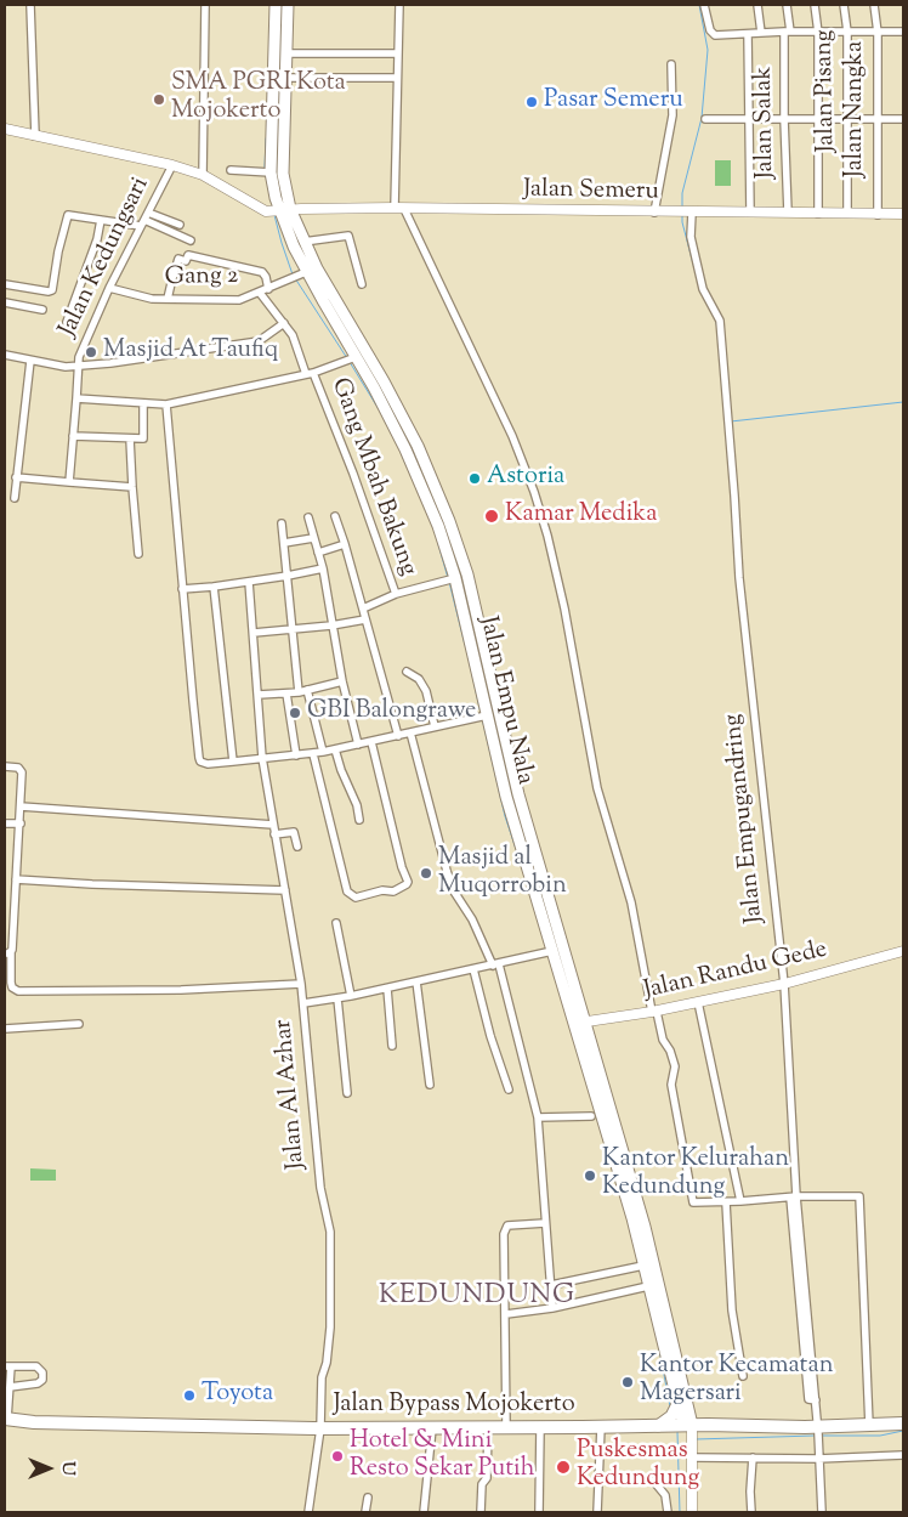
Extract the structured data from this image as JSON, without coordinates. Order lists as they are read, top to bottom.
{
  "streets": {
    "highway": ["Jalan Bypass Mojokerto"],
    "main road": ["Jalan Empu Nala"],
    "street": [
      "Jalan Pisang",
      "Jalan Nangka",
      "Jalan Salak",
      "Jalan Semeru",
      "Jalan Kedungsari",
      "Gang 2",
      "Gang Mbah Bakung",
      "Jalan Empugandring",
      "Jalan Randu Gede",
      "Jalan Al Azhar"
    ]
  },
  "crossings": [
    ["Jalan Pisang", "Jalan Semeru"],
    ["Jalan Nangka", "Jalan Semeru"],
    ["Jalan Salak", "Jalan Semeru"],
    ["Jalan Semeru", "Jalan Empu Nala"],
    ["Jalan Semeru", "Jalan Empugandring"],
    ["Jalan Kedungsari", "Gang 2"],
    ["Gang 2", "Gang Mbah Bakung"],
    ["Gang 2", "Jalan Empu Nala"],
    ["Jalan Empu Nala", "Jalan Randu Gede"],
    ["Jalan Empu Nala", "Jalan Bypass Mojokerto"],
    ["Jalan Empugandring", "Jalan Randu Gede"],
    ["Jalan Empugandring", "Jalan Bypass Mojokerto"],
    ["Jalan Al Azhar", "Jalan Bypass Mojokerto"]
  ],
  "districts": ["KEDUNDUNG"],
  "places": [
    "SMA PGRI Kota Mojokerto",
    "Pasar Semeru",
    "Masjid At Taufiq",
    "Astoria",
    "Kamar Medika",
    "GBI Balongrawe",
    "Masjid al Muqorrobin",
    "Kantor Kelurahan Kedundung",
    "Kantor Kecamatan Magersari",
    "Toyota",
    "Hotel & Mini Resto Sekar Putih",
    "Puskesmas Kedundung"
  ],
  "north": "right"
}
